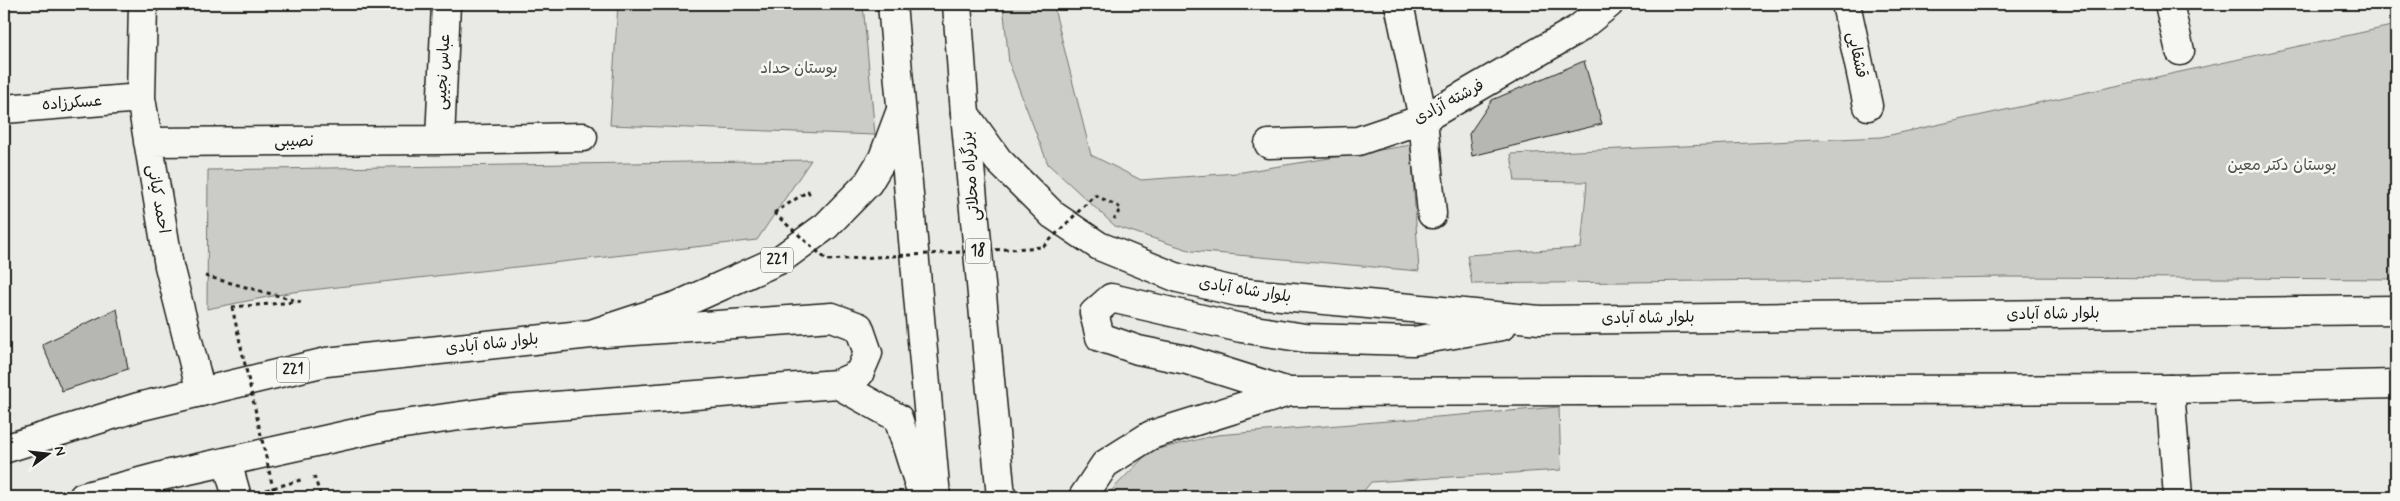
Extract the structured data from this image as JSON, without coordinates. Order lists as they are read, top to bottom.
{
  "streets": {
    "main road": [
      "قشقایی",
      "عباس نجیبی",
      "فرشته آزادی",
      "عسکرزاده",
      "نصیبی",
      "بزرگراه محلاتی",
      "احمد کیانی",
      "18",
      "221",
      "بلوار شاه آبادی"
    ]
  },
  "crossings": [
    ["عباس نجیبی", "نصیبی"],
    ["عسکرزاده", "احمد کیانی"],
    ["نصیبی", "احمد کیانی"],
    ["بزرگراه محلاتی", "بلوار شاه آبادی"],
    ["احمد کیانی", "بلوار شاه آبادی"],
    ["221", "بلوار شاه آبادی"]
  ],
  "parks": ["بوستان حداد", "بوستان دکتر معین"],
  "north": "right"
}
